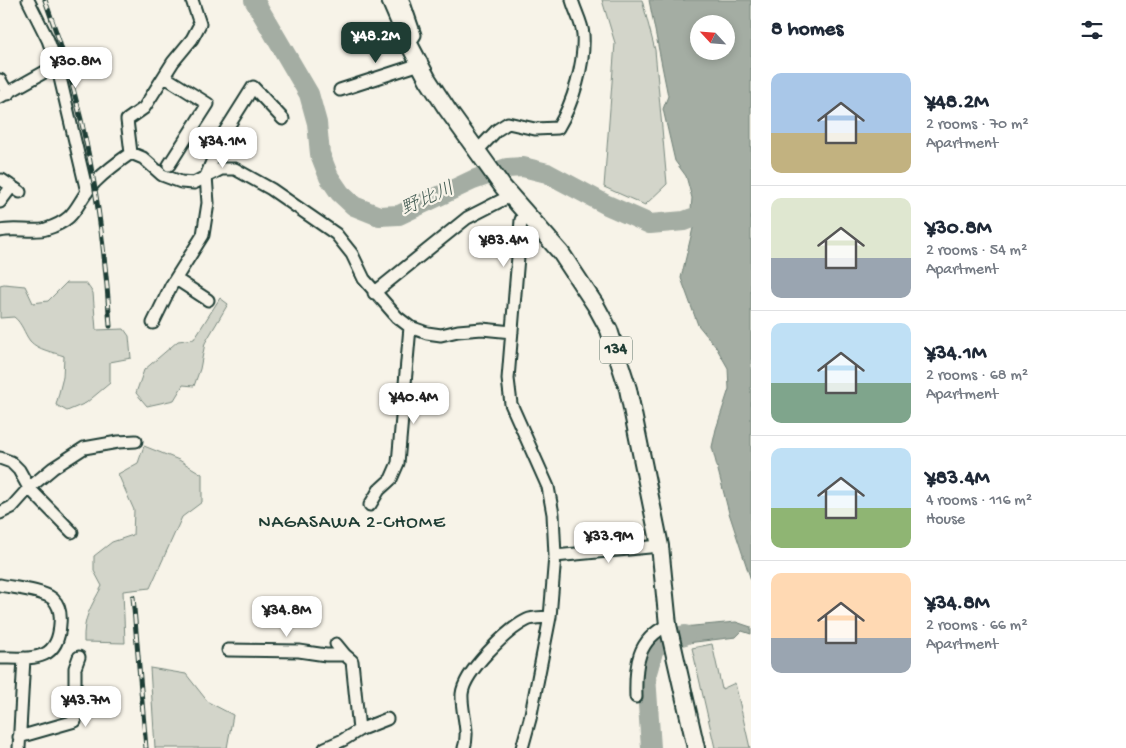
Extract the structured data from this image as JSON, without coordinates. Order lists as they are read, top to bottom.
{
  "streets": {
    "highway": ["134"]
  },
  "districts": ["NAGASAWA 2-CHOME"],
  "water": ["野比川"],
  "north": "top left",
  "page": {
    "heading": "8 homes",
    "price": [
      "¥48.2M",
      "¥30.8M",
      "¥34.1M",
      "¥83.4M",
      "¥40.4M",
      "¥33.9M",
      "¥34.8M",
      "¥43.7M"
    ],
    "list": [
      {
        "name": "¥48.2M",
        "note": "2 rooms · 70 m² · Apartment"
      },
      {
        "name": "¥30.8M",
        "note": "2 rooms · 54 m² · Apartment"
      },
      {
        "name": "¥34.1M",
        "note": "2 rooms · 68 m² · Apartment"
      },
      {
        "name": "¥83.4M",
        "note": "4 rooms · 116 m² · House"
      },
      {
        "name": "¥34.8M",
        "note": "2 rooms · 66 m² · Apartment"
      }
    ]
  }
}
